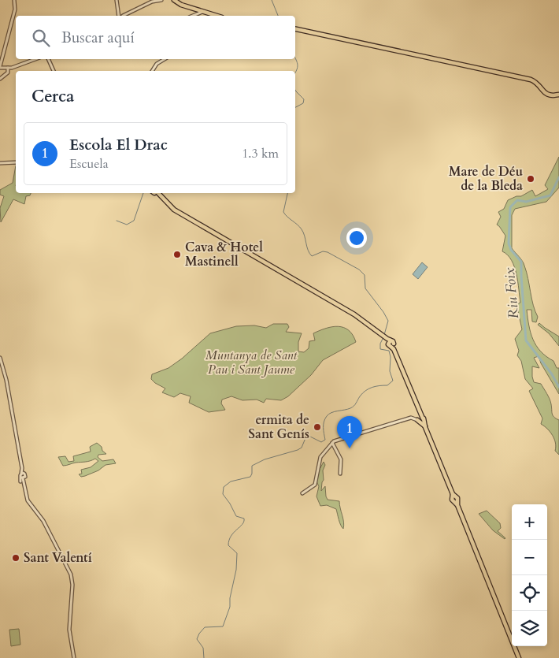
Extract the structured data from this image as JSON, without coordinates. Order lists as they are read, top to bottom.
{
  "water": ["Riu Foix"],
  "parks": ["Muntanya de Sant Pau i Sant Jaume"],
  "places": [
    "Mare de Déu de la Bleda",
    "Cava & Hotel Mastinell",
    "ermita de Sant Genís",
    "Sant Valentí"
  ],
  "page": {
    "search": "Buscar aquí",
    "heading": "Cerca",
    "list": [
      {
        "mark": "1",
        "name": "Escola El Drac",
        "note": "Escuela",
        "value": "1.3 km"
      }
    ],
    "pins": "1",
    "map_buttons": ["+", "−"]
  }
}
